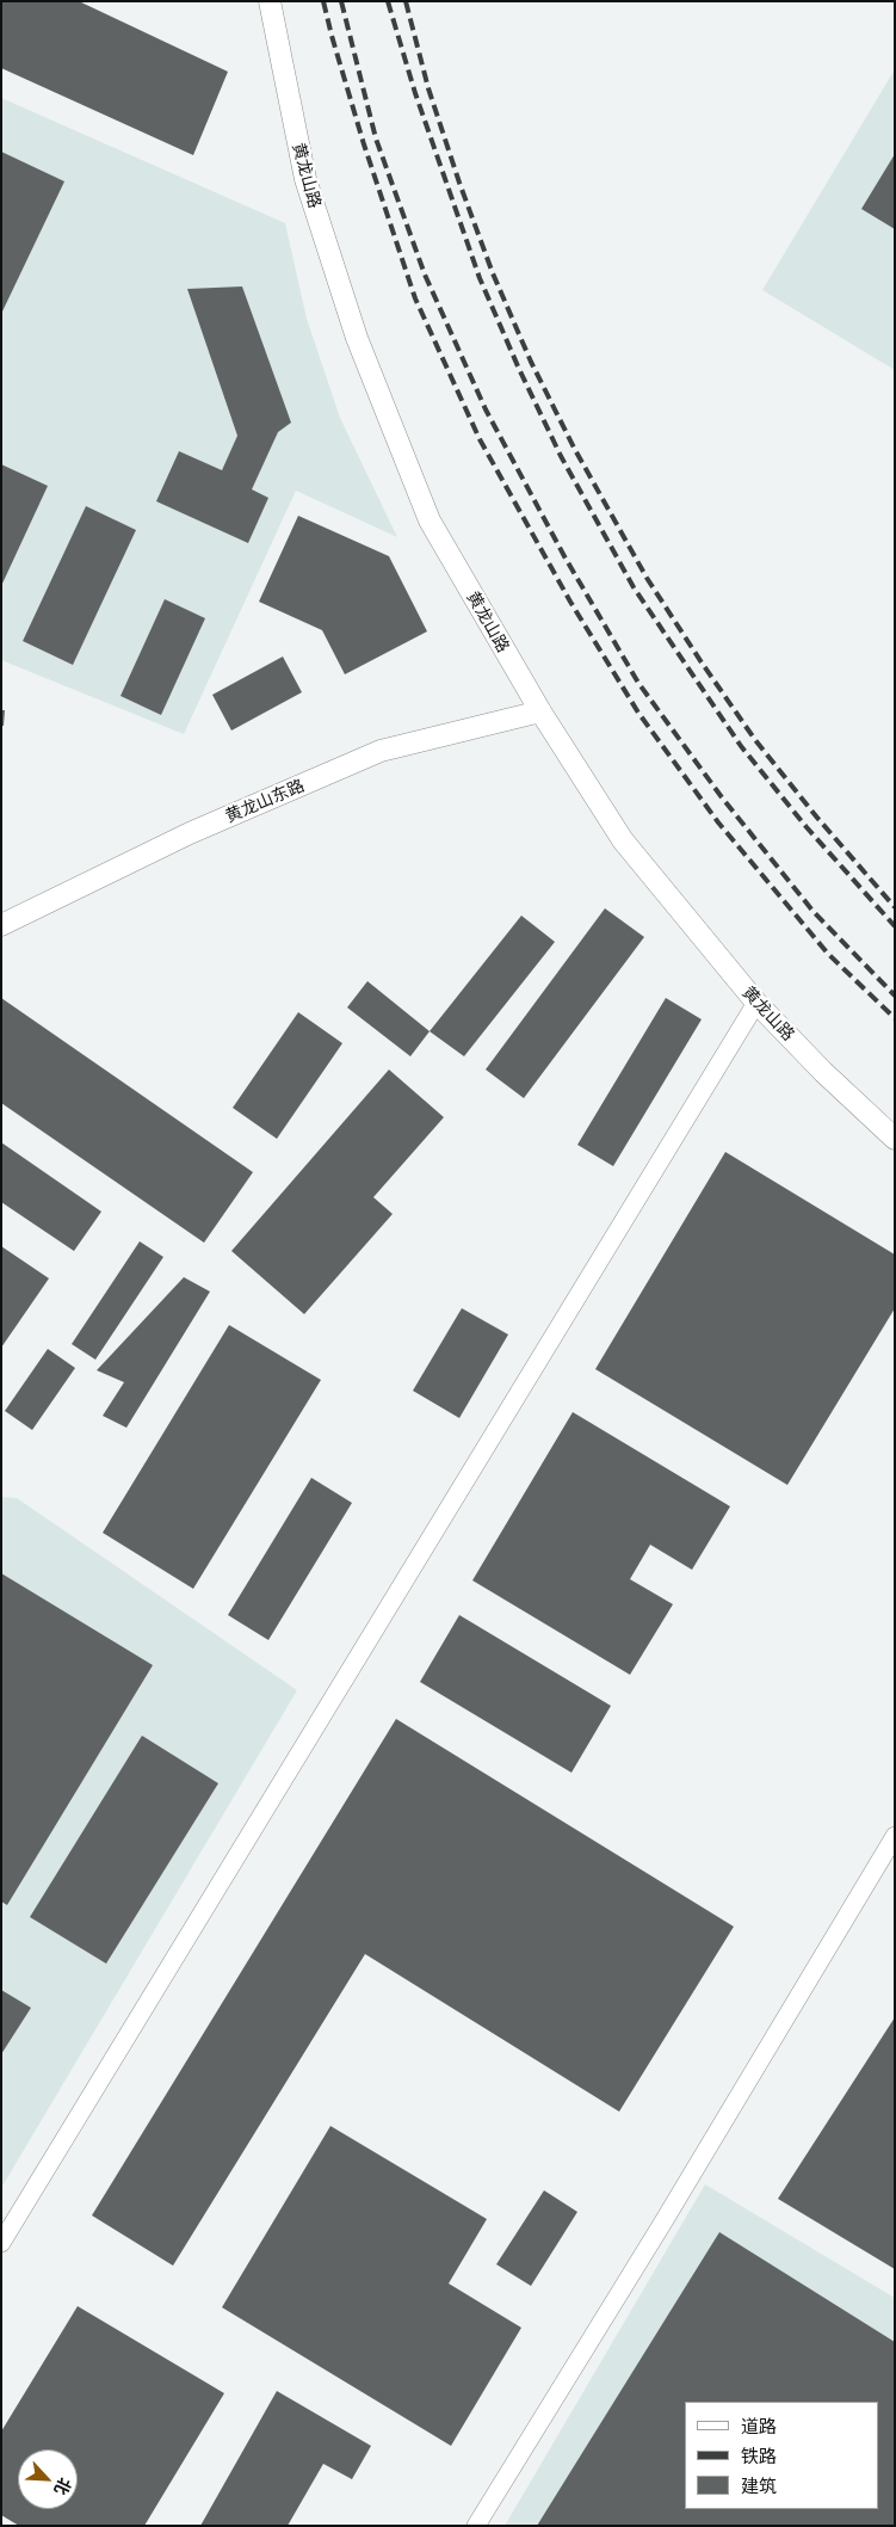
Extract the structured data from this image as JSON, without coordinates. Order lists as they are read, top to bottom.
{
  "streets": {
    "street": ["黄龙山路", "黄龙山东路"]
  },
  "crossings": [
    ["黄龙山路", "黄龙山东路"]
  ],
  "legend": ["道路", "铁路", "建筑"],
  "north": "bottom right"
}
